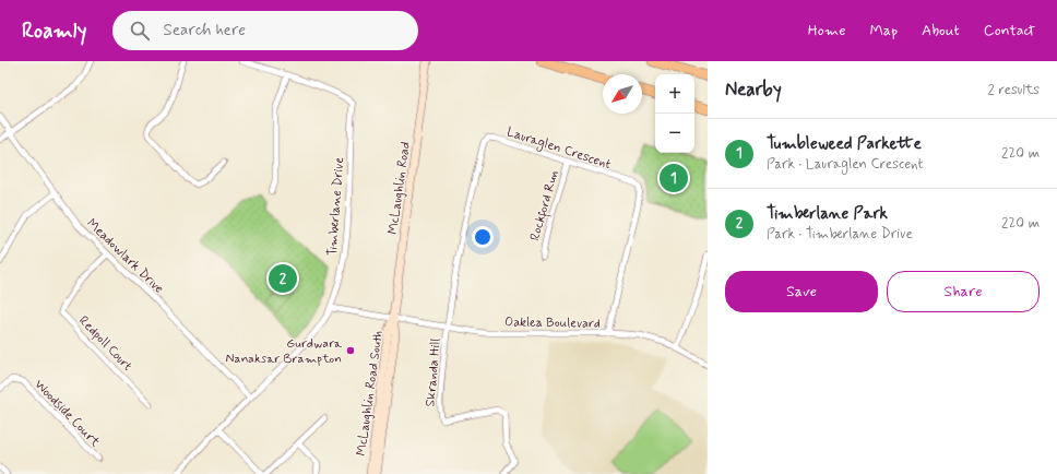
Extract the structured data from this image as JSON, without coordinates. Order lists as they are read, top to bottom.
{
  "streets": {
    "street": [
      "Lauraglen Crescent",
      "McLaughlin Road",
      "Rockford Run",
      "Timberlane Drive",
      "Meadowlark Drive",
      "Oaklea Boulevard",
      "Redpoll Court",
      "Skranda Hill",
      "McLaughlin Road South",
      "Woodside Court"
    ]
  },
  "crossings": [
    ["Lauraglen Crescent", "Rockford Run"],
    ["Lauraglen Crescent", "Oaklea Boulevard"],
    ["Lauraglen Crescent", "Skranda Hill"],
    ["McLaughlin Road", "Oaklea Boulevard"],
    ["McLaughlin Road", "McLaughlin Road South"],
    ["Timberlane Drive", "Meadowlark Drive"],
    ["Timberlane Drive", "Oaklea Boulevard"],
    ["Meadowlark Drive", "Redpoll Court"],
    ["Oaklea Boulevard", "Skranda Hill"],
    ["Oaklea Boulevard", "McLaughlin Road South"]
  ],
  "places": ["Gurdwara Nanaksar Brampton"],
  "north": "bottom left",
  "page": {
    "header": "Roamly",
    "search": "Search here",
    "nav": [
      "Home",
      "Map",
      "About",
      "Contact"
    ],
    "heading": ["Nearby", "2 results"],
    "map_buttons": ["+", "−"],
    "list": [
      {
        "mark": "1",
        "name": "Tumbleweed Parkette",
        "note": "Park · Lauraglen Crescent",
        "value": "220 m"
      },
      {
        "mark": "2",
        "name": "Timberlane Park",
        "note": "Park · Timberlane Drive",
        "value": "220 m"
      }
    ],
    "pins": ["1", "2"],
    "buttons": ["Save", "Share"]
  }
}
